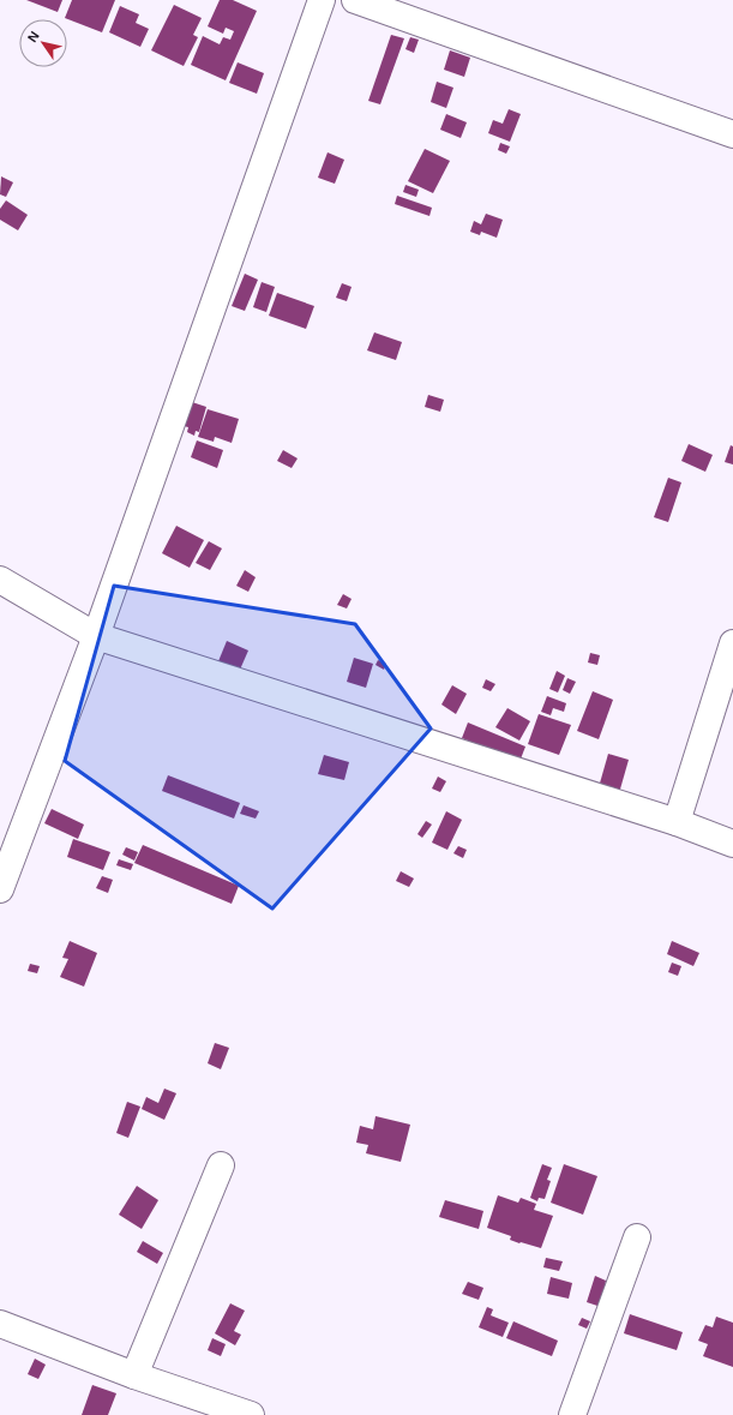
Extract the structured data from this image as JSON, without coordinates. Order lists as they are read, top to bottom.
{
  "north": "top left"
}
